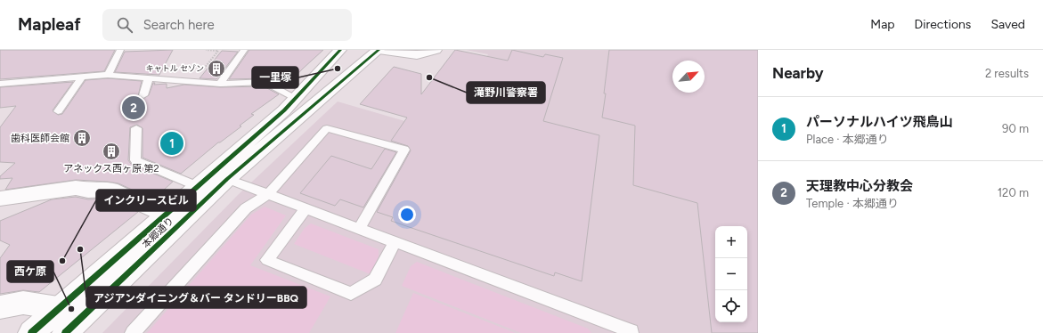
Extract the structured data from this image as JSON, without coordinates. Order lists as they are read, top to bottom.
{
  "streets": {
    "main road": ["本郷通り"]
  },
  "places": {
    "building": ["キャトル セゾン", "歯科医師会館", "アネックス西ヶ原 第2"],
    "other": [
      "一里塚",
      "滝野川警察署",
      "アジアンダイニング＆バー タンドリーBBQ",
      "インクリースビル",
      "西ケ原"
    ]
  },
  "north": "top right",
  "page": {
    "header": "Mapleaf",
    "search": "Search here",
    "nav": ["Map", "Directions", "Saved"],
    "heading": ["Nearby", "2 results"],
    "pins": ["2", "1"],
    "list": [
      {
        "mark": "1",
        "name": "パーソナルハイツ飛鳥山",
        "note": "Place · 本郷通り",
        "value": "90 m"
      },
      {
        "mark": "2",
        "name": "天理教中心分教会",
        "note": "Temple · 本郷通り",
        "value": "120 m"
      }
    ],
    "map_buttons": ["+", "−"]
  }
}
